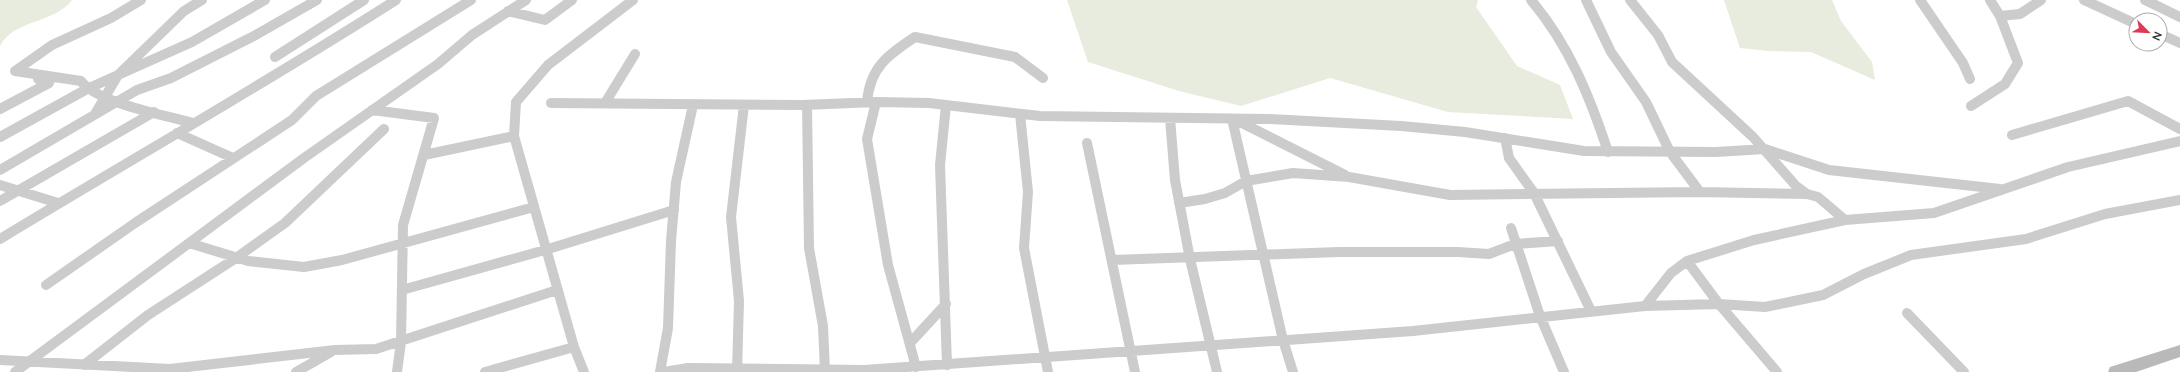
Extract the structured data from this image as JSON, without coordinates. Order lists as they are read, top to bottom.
{
  "north": "bottom right"
}
